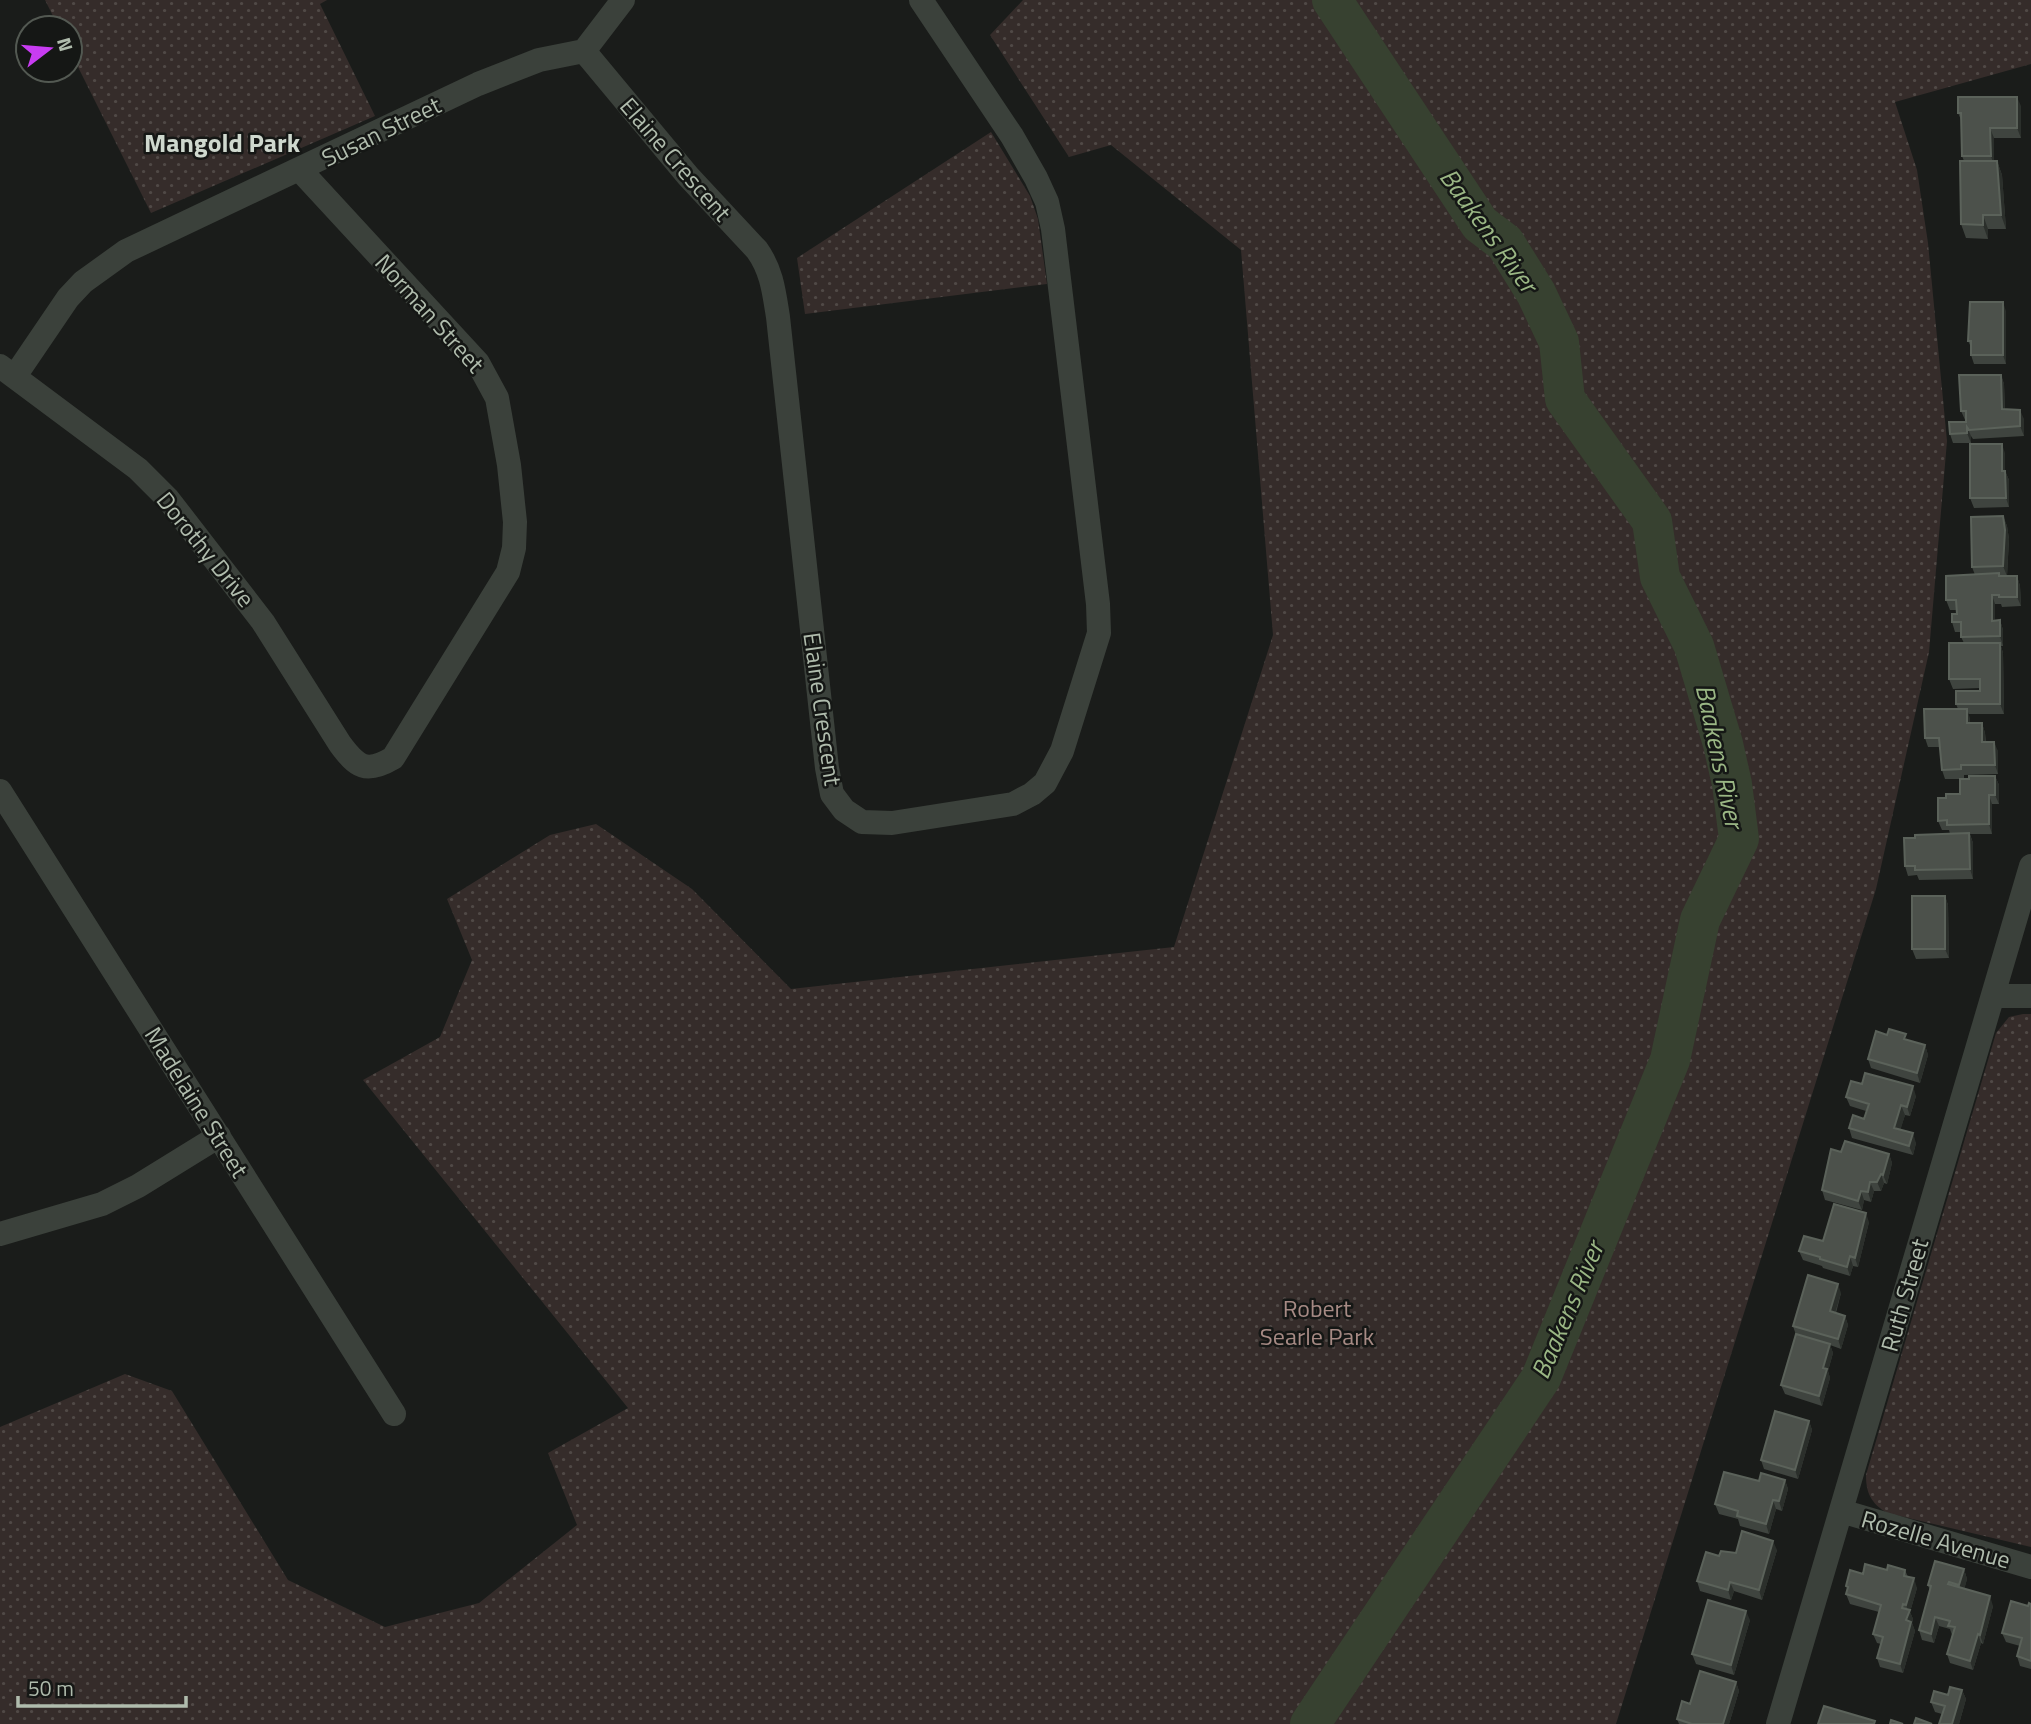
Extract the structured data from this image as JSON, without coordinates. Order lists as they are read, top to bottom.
{
  "streets": {
    "street": [
      "Susan Street",
      "Elaine Crescent",
      "Norman Street",
      "Dorothy Drive",
      "Madelaine Street",
      "Ruth Street",
      "Rozelle Avenue"
    ]
  },
  "crossings": [
    ["Susan Street", "Elaine Crescent"],
    ["Susan Street", "Norman Street"],
    ["Susan Street", "Dorothy Drive"],
    ["Norman Street", "Dorothy Drive"],
    ["Ruth Street", "Rozelle Avenue"]
  ],
  "districts": ["Mangold Park"],
  "water": ["Baakens River"],
  "parks": ["Robert Searle Park"],
  "scale_bar": "50 m",
  "north": "right"
}
